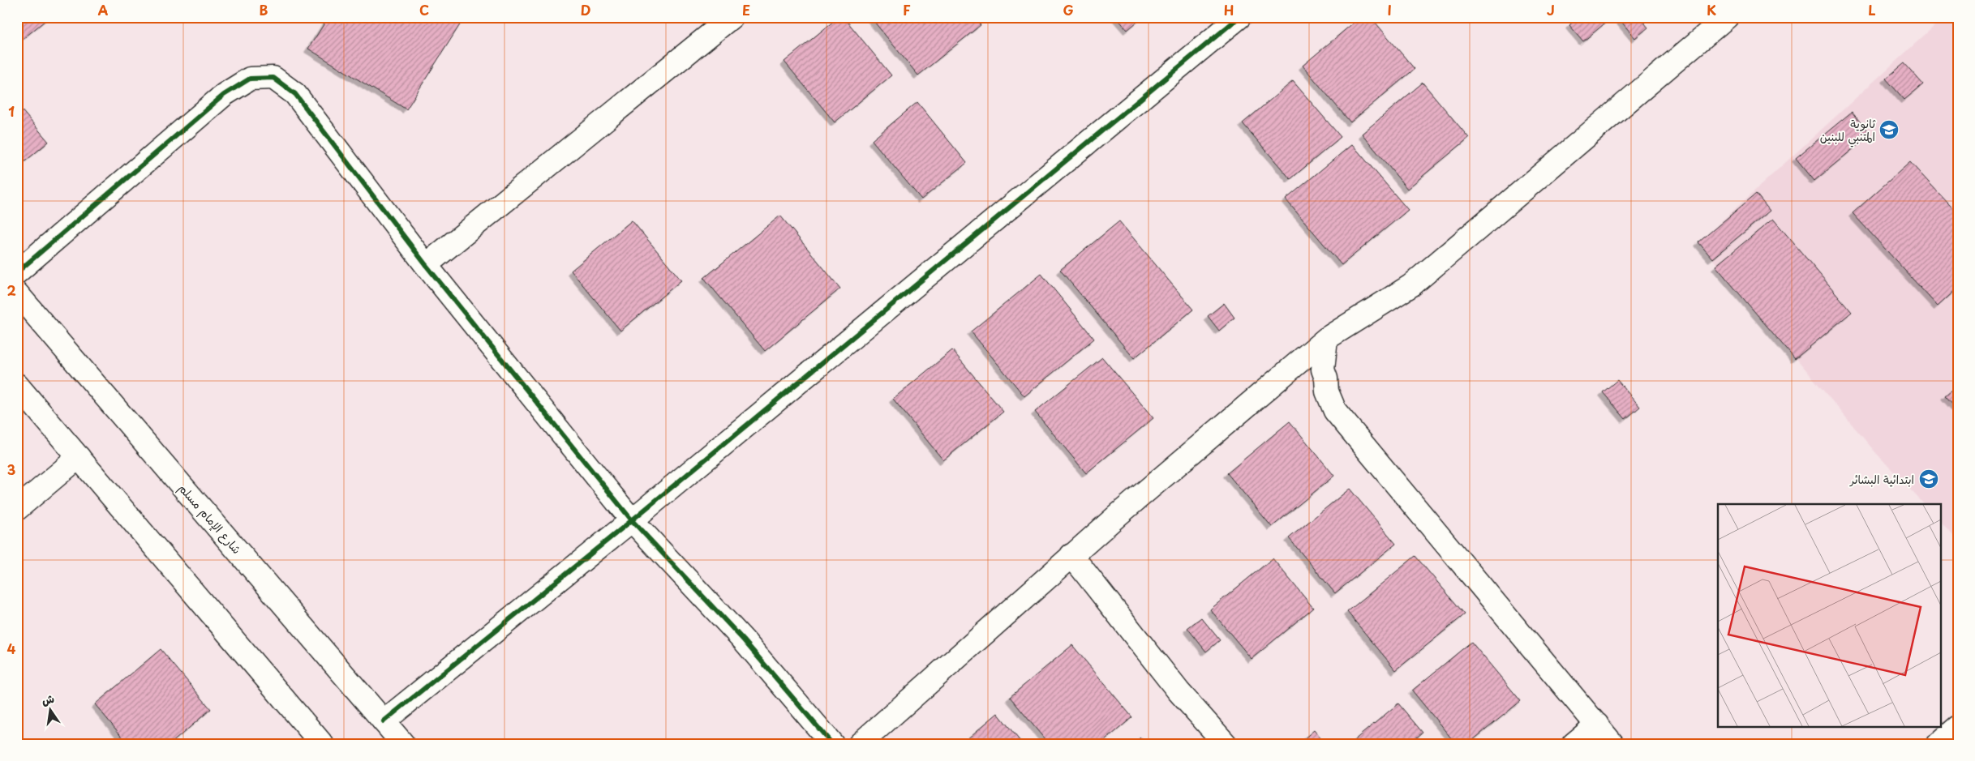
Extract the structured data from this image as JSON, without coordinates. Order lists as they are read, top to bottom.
{
  "streets": {
    "street": ["شارع الإمام مسلم"]
  },
  "places": {
    "school or university": ["ثانوية المتنبي للبنين", "ابتدائية البشائر"]
  },
  "north": "top",
  "grid": {
    "columns": [
      "A",
      "B",
      "C",
      "D",
      "E",
      "F",
      "G",
      "H",
      "I",
      "J",
      "K",
      "L"
    ],
    "rows": [
      "1",
      "2",
      "3",
      "4"
    ]
  }
}
